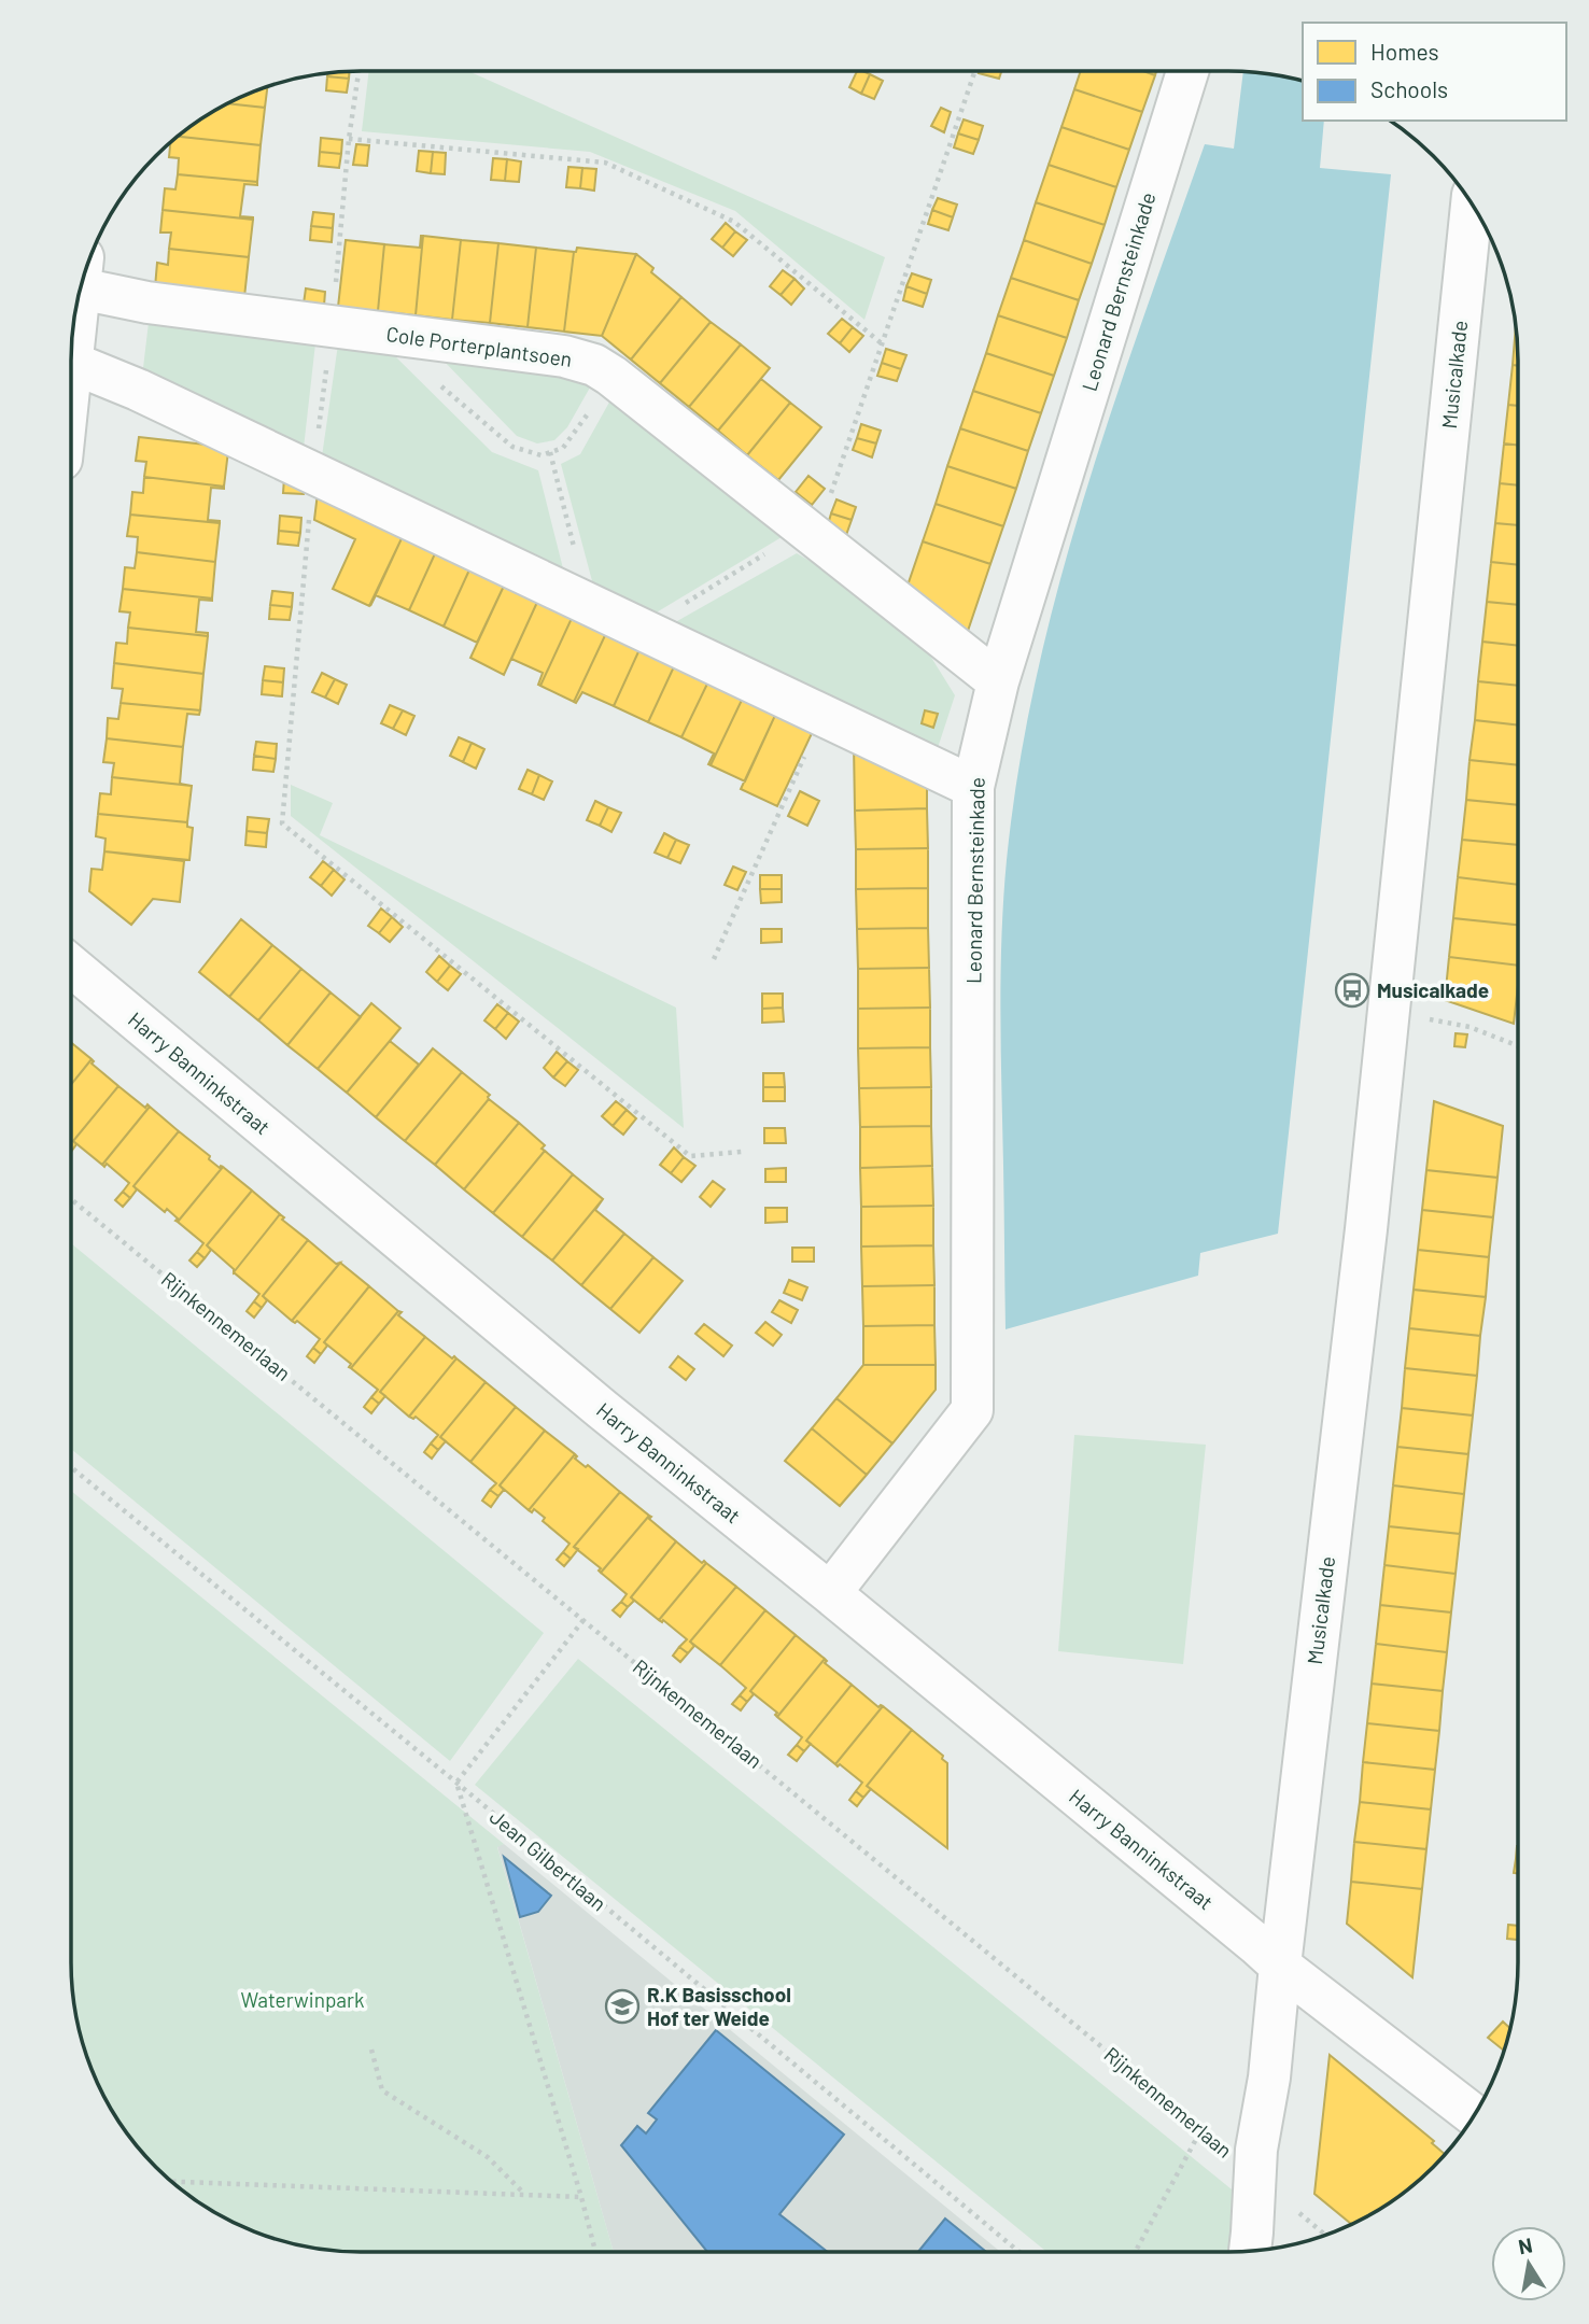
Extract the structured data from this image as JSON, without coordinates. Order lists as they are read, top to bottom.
{
  "streets": {
    "street": [
      "Leonard Bernsteinkade",
      "Cole Porterplantsoen",
      "Musicalkade",
      "Harry Banninkstraat"
    ],
    "path": ["Rijnkennemerlaan", "Jean Gilbertlaan"]
  },
  "crossings": [
    ["Leonard Bernsteinkade", "Cole Porterplantsoen"],
    ["Leonard Bernsteinkade", "Harry Banninkstraat"],
    ["Musicalkade", "Harry Banninkstraat"],
    ["Musicalkade", "Rijnkennemerlaan"]
  ],
  "parks": ["Waterwinpark"],
  "places": {
    "bus stop": ["Musicalkade"],
    "school or university": ["R.K Basisschool Hof ter Weide"]
  },
  "legend": ["Homes", "Schools"],
  "north": "top"
}
